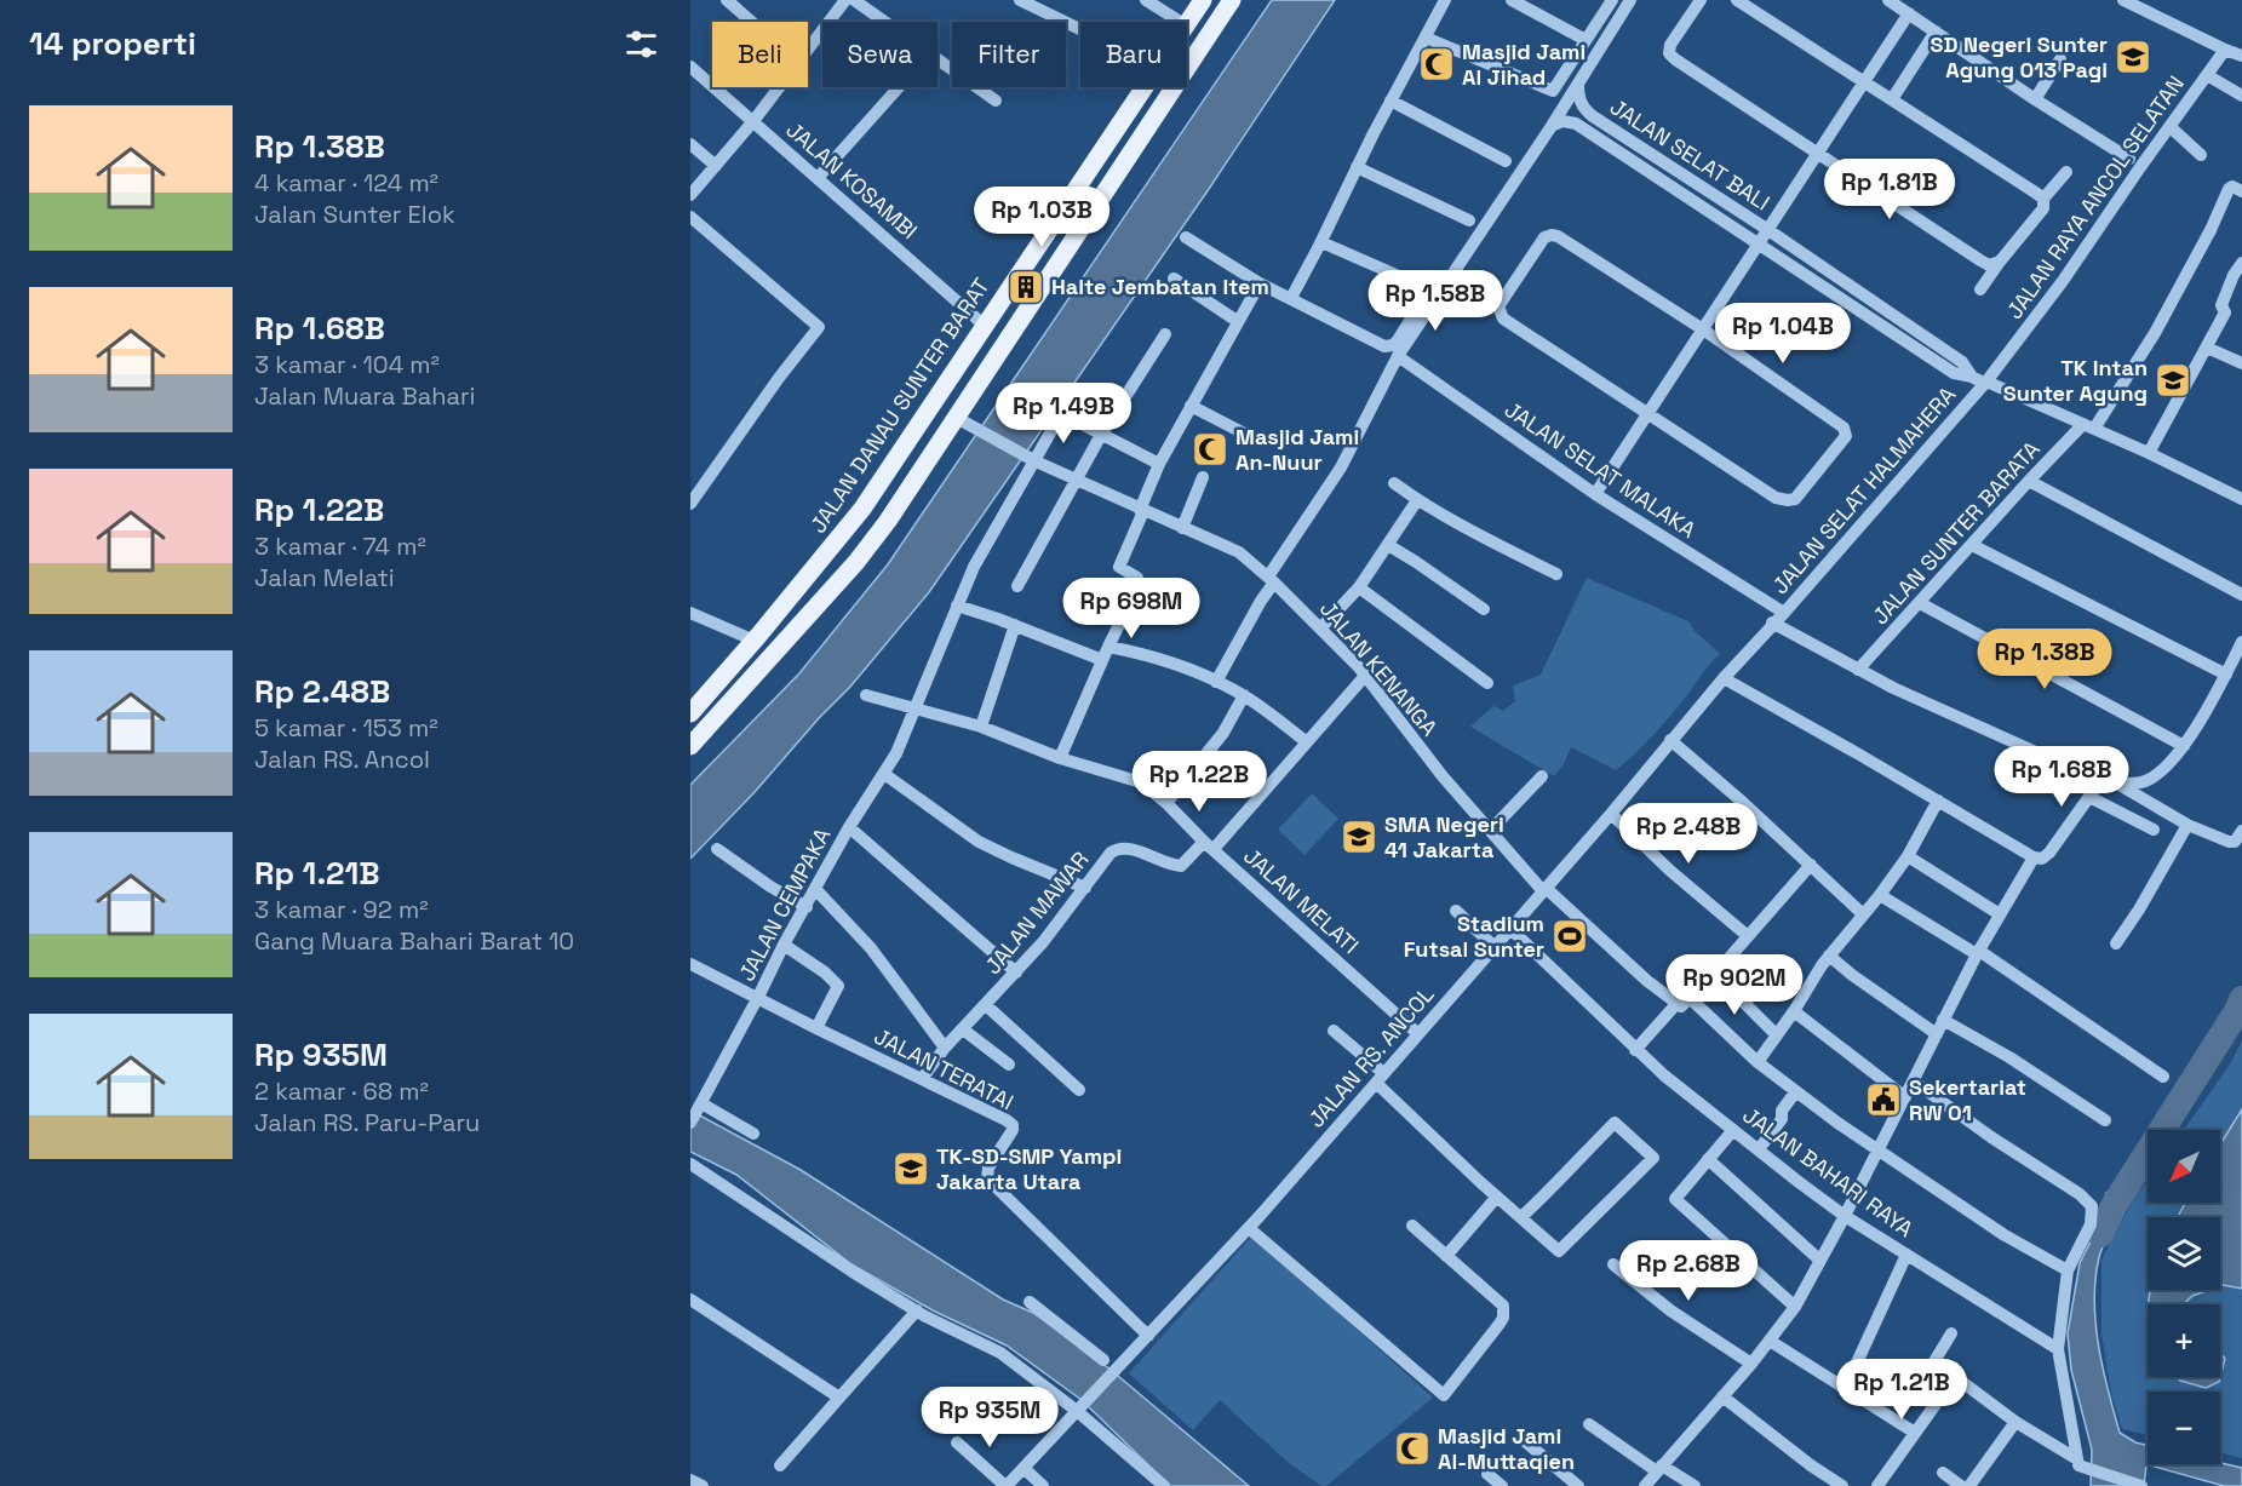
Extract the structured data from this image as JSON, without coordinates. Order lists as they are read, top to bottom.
{
  "streets": {
    "main road": ["JALAN DANAU SUNTER BARAT"],
    "street": [
      "JALAN SELAT BALI",
      "JALAN KOSAMBI",
      "JALAN RAYA ANCOL SELATAN",
      "JALAN SELAT MALAKA",
      "JALAN SELAT HALMAHERA",
      "JALAN SUNTER BARATA",
      "JALAN KENANGA",
      "JALAN MELATI",
      "JALAN CEMPAKA",
      "JALAN MAWAR",
      "JALAN RS. ANCOL",
      "JALAN TERATAI",
      "JALAN BAHARI RAYA"
    ]
  },
  "crossings": [
    ["JALAN SELAT BALI", "JALAN RAYA ANCOL SELATAN"],
    ["JALAN SELAT BALI", "JALAN SELAT HALMAHERA"],
    ["JALAN KOSAMBI", "JALAN DANAU SUNTER BARAT"],
    ["JALAN RAYA ANCOL SELATAN", "JALAN SELAT HALMAHERA"],
    ["JALAN SELAT MALAKA", "JALAN SELAT HALMAHERA"],
    ["JALAN SELAT MALAKA", "JALAN RS. ANCOL"],
    ["JALAN SELAT HALMAHERA", "JALAN RS. ANCOL"],
    ["JALAN KENANGA", "JALAN CEMPAKA"],
    ["JALAN KENANGA", "JALAN RS. ANCOL"],
    ["JALAN MELATI", "JALAN CEMPAKA"],
    ["JALAN MELATI", "JALAN MAWAR"],
    ["JALAN MELATI", "JALAN RS. ANCOL"],
    ["JALAN CEMPAKA", "JALAN TERATAI"],
    ["JALAN MAWAR", "JALAN TERATAI"],
    ["JALAN RS. ANCOL", "JALAN TERATAI"],
    ["JALAN RS. ANCOL", "JALAN BAHARI RAYA"]
  ],
  "places": {
    "school or university": [
      "SD Negeri Sunter Agung 013 Pagi",
      "TK Intan Sunter Agung",
      "SMA Negeri 41 Jakarta",
      "TK-SD-SMP Yampi Jakarta Utara"
    ],
    "mosque": ["Masjid Jami Al Jihad", "Masjid Jami An-Nuur", "Masjid Jami Al-Muttaqien"],
    "building": ["Halte Jembatan Item"],
    "sports": ["Stadium Futsal Sunter"],
    "public building": ["Sekertariat RW 01"]
  },
  "north": "bottom left",
  "page": {
    "heading": "14 properti",
    "chip": [
      "Beli",
      "Sewa",
      "Filter",
      "Baru"
    ],
    "list": [
      {
        "name": "Rp 1.38B",
        "note": "4 kamar · 124 m² · Jalan Sunter Elok"
      },
      {
        "name": "Rp 1.68B",
        "note": "3 kamar · 104 m² · Jalan Muara Bahari"
      },
      {
        "name": "Rp 1.22B",
        "note": "3 kamar · 74 m² · Jalan Melati"
      },
      {
        "name": "Rp 2.48B",
        "note": "5 kamar · 153 m² · Jalan RS. Ancol"
      },
      {
        "name": "Rp 1.21B",
        "note": "3 kamar · 92 m² · Gang Muara Bahari Barat 10"
      },
      {
        "name": "Rp 935M",
        "note": "2 kamar · 68 m² · Jalan RS. Paru-Paru"
      }
    ],
    "price": [
      "Rp 1.81B",
      "Rp 1.03B",
      "Rp 1.58B",
      "Rp 1.04B",
      "Rp 1.49B",
      "Rp 698M",
      "Rp 1.38B",
      "Rp 1.68B",
      "Rp 1.22B",
      "Rp 2.48B",
      "Rp 902M",
      "Rp 2.68B",
      "Rp 1.21B",
      "Rp 935M"
    ],
    "map_buttons": ["+", "−"]
  }
}
